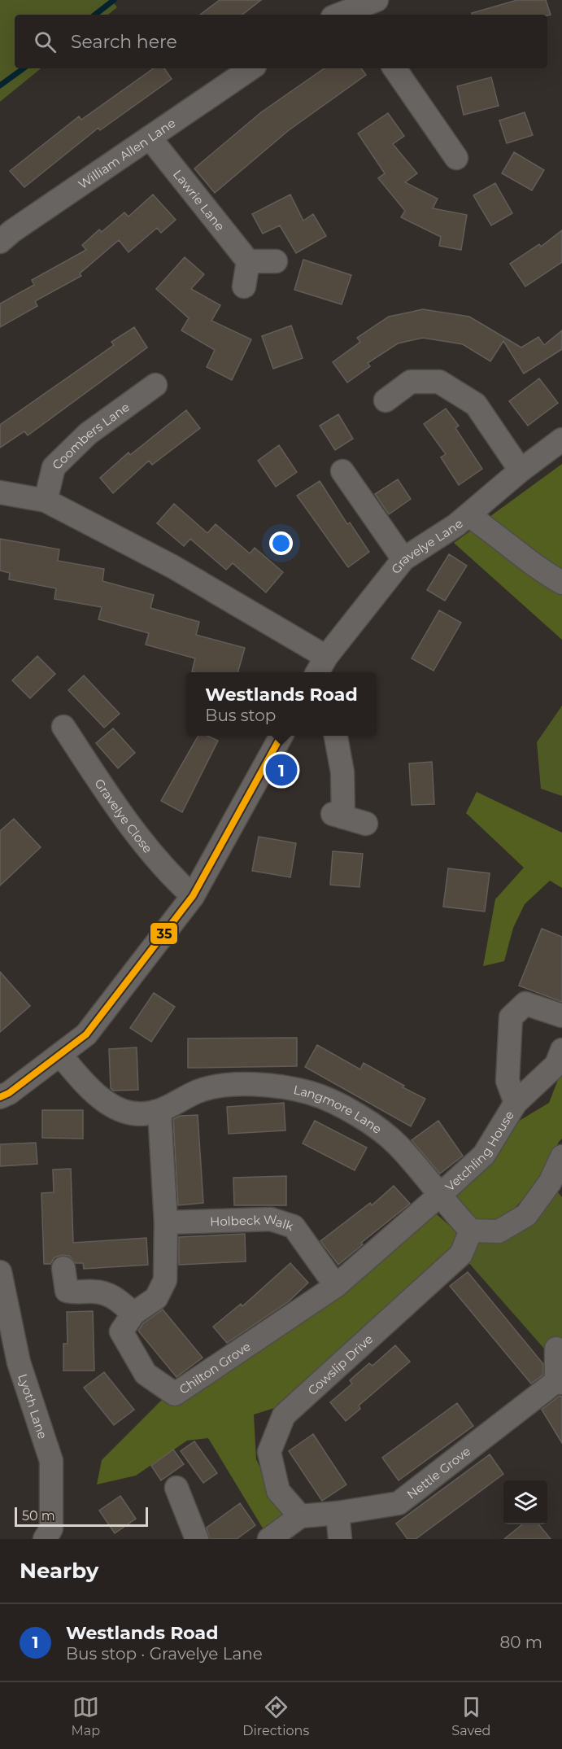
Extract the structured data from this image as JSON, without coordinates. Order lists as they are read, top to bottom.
{
  "streets": {
    "street": [
      "William Allen Lane",
      "Lawrie Lane",
      "Coombers Lane",
      "Gravelye Lane",
      "Gravelye Close",
      "Langmore Lane",
      "Vetchling House",
      "Holbeck Walk",
      "Cowslip Drive",
      "Chilton Grove",
      "Lyoth Lane",
      "Nettle Grove"
    ]
  },
  "crossings": [
    ["William Allen Lane", "Lawrie Lane"],
    ["Langmore Lane", "Vetchling House"],
    ["Langmore Lane", "Cowslip Drive"],
    ["Langmore Lane", "Chilton Grove"],
    ["Vetchling House", "Chilton Grove"],
    ["Holbeck Walk", "Chilton Grove"],
    ["Cowslip Drive", "Nettle Grove"]
  ],
  "lines": ["transit line 35"],
  "scale_bar": "50 m",
  "page": {
    "search": "Search here",
    "popup": ["Westlands Road", "Bus stop"],
    "pins": "1",
    "scale": "50 m",
    "heading": "Nearby",
    "list": [
      {
        "mark": "1",
        "name": "Westlands Road",
        "note": "Bus stop · Gravelye Lane",
        "value": "80 m"
      }
    ],
    "nav": ["Map", "Directions", "Saved"]
  }
}
